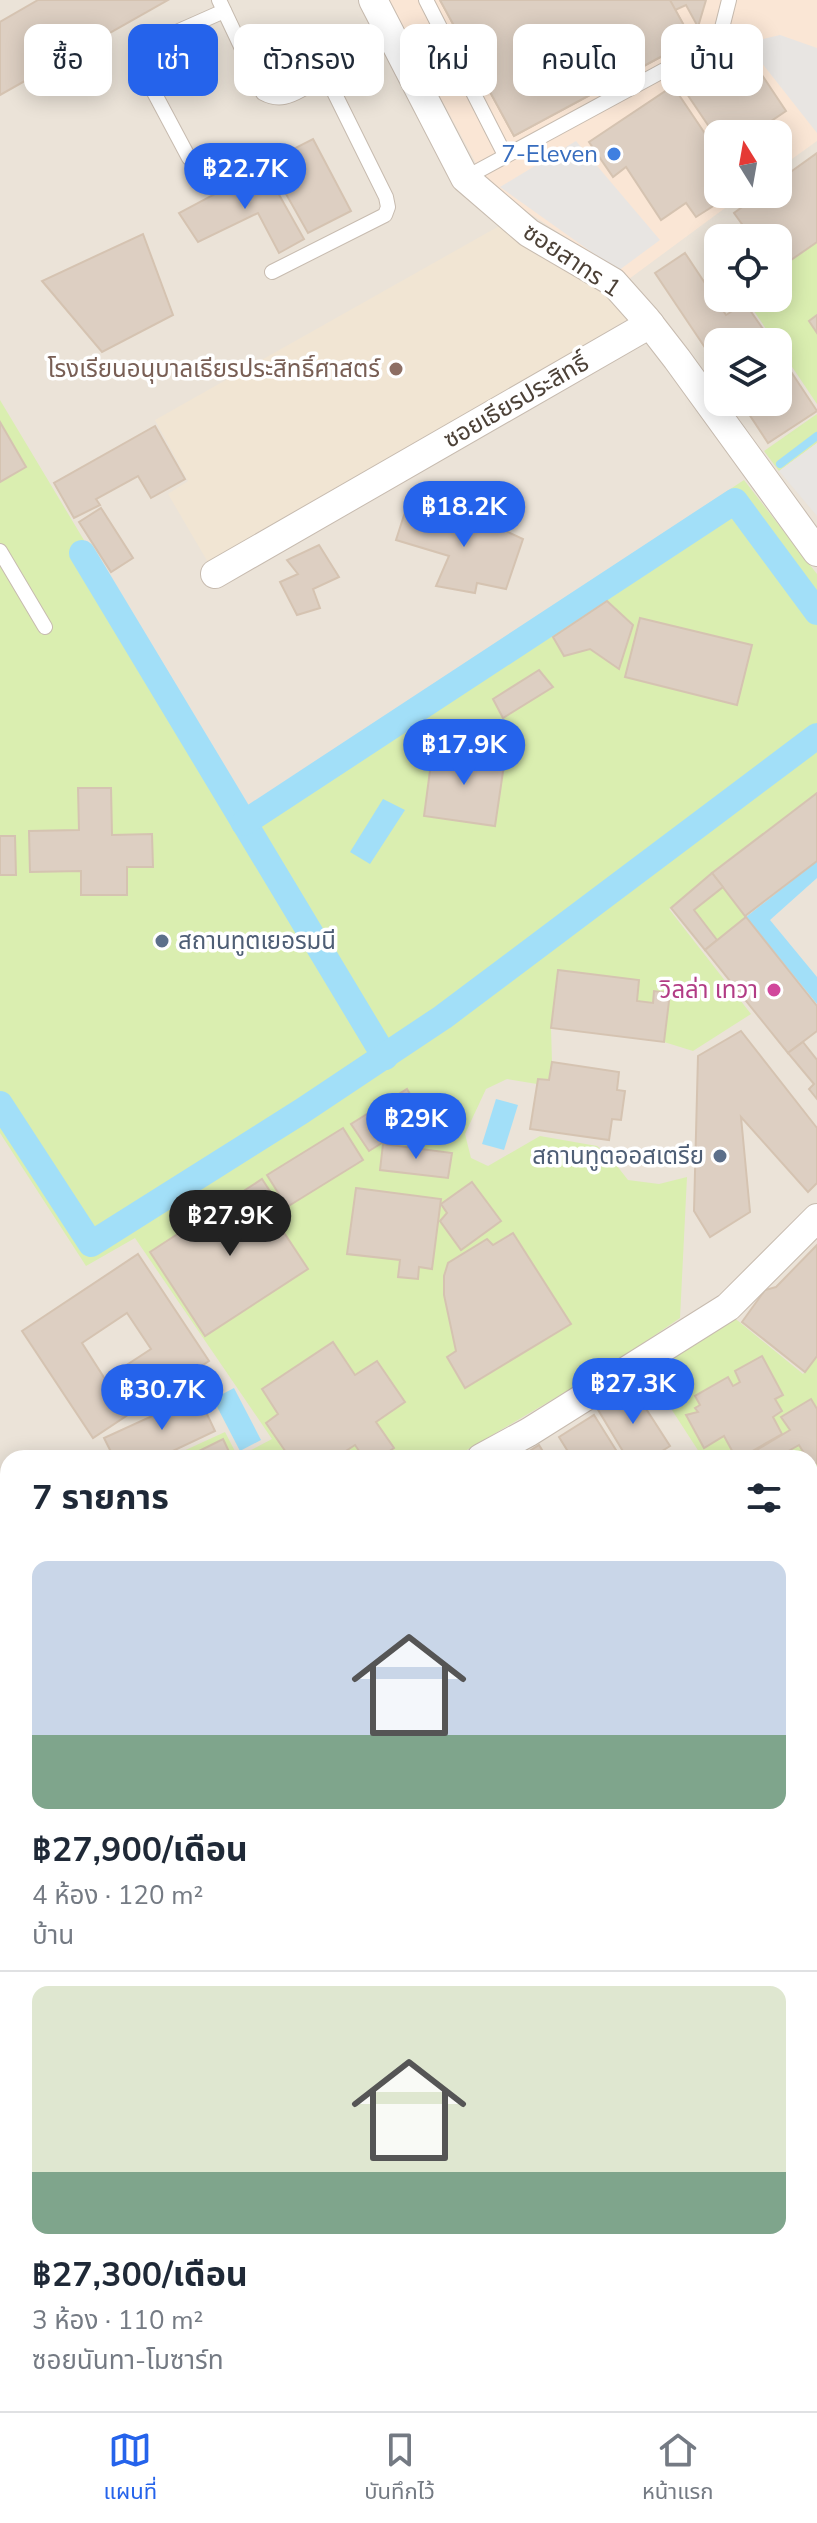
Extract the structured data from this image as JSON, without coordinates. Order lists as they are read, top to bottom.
{
  "streets": {
    "street": ["ซอยสาทร 1", "ซอยเธียรประสิทธิ์"]
  },
  "crossings": [
    ["ซอยสาทร 1", "ซอยเธียรประสิทธิ์"]
  ],
  "places": [
    "7-Eleven",
    "โรงเรียนอนุบาลเธียรประสิทธิ์ศาสตร์",
    "สถานทูตเยอรมนี",
    "วิลล่า เทวา",
    "สถานทูตออสเตรีย"
  ],
  "north": "top",
  "page": {
    "chip": [
      "ซื้อ",
      "เช่า",
      "ตัวกรอง",
      "ใหม่",
      "คอนโด",
      "บ้าน"
    ],
    "price": [
      "฿22.7K",
      "฿18.2K",
      "฿17.9K",
      "฿29K",
      "฿27.9K",
      "฿27.3K",
      "฿30.7K"
    ],
    "heading": "7 รายการ",
    "list": [
      {
        "name": "฿27,900/เดือน",
        "note": "4 ห้อง · 120 m² · บ้าน"
      },
      {
        "name": "฿27,300/เดือน",
        "note": "3 ห้อง · 110 m² · ซอยนันทา-โมซาร์ท"
      }
    ],
    "tabs": ["แผนที่", "บันทึกไว้", "หน้าแรก"]
  }
}
